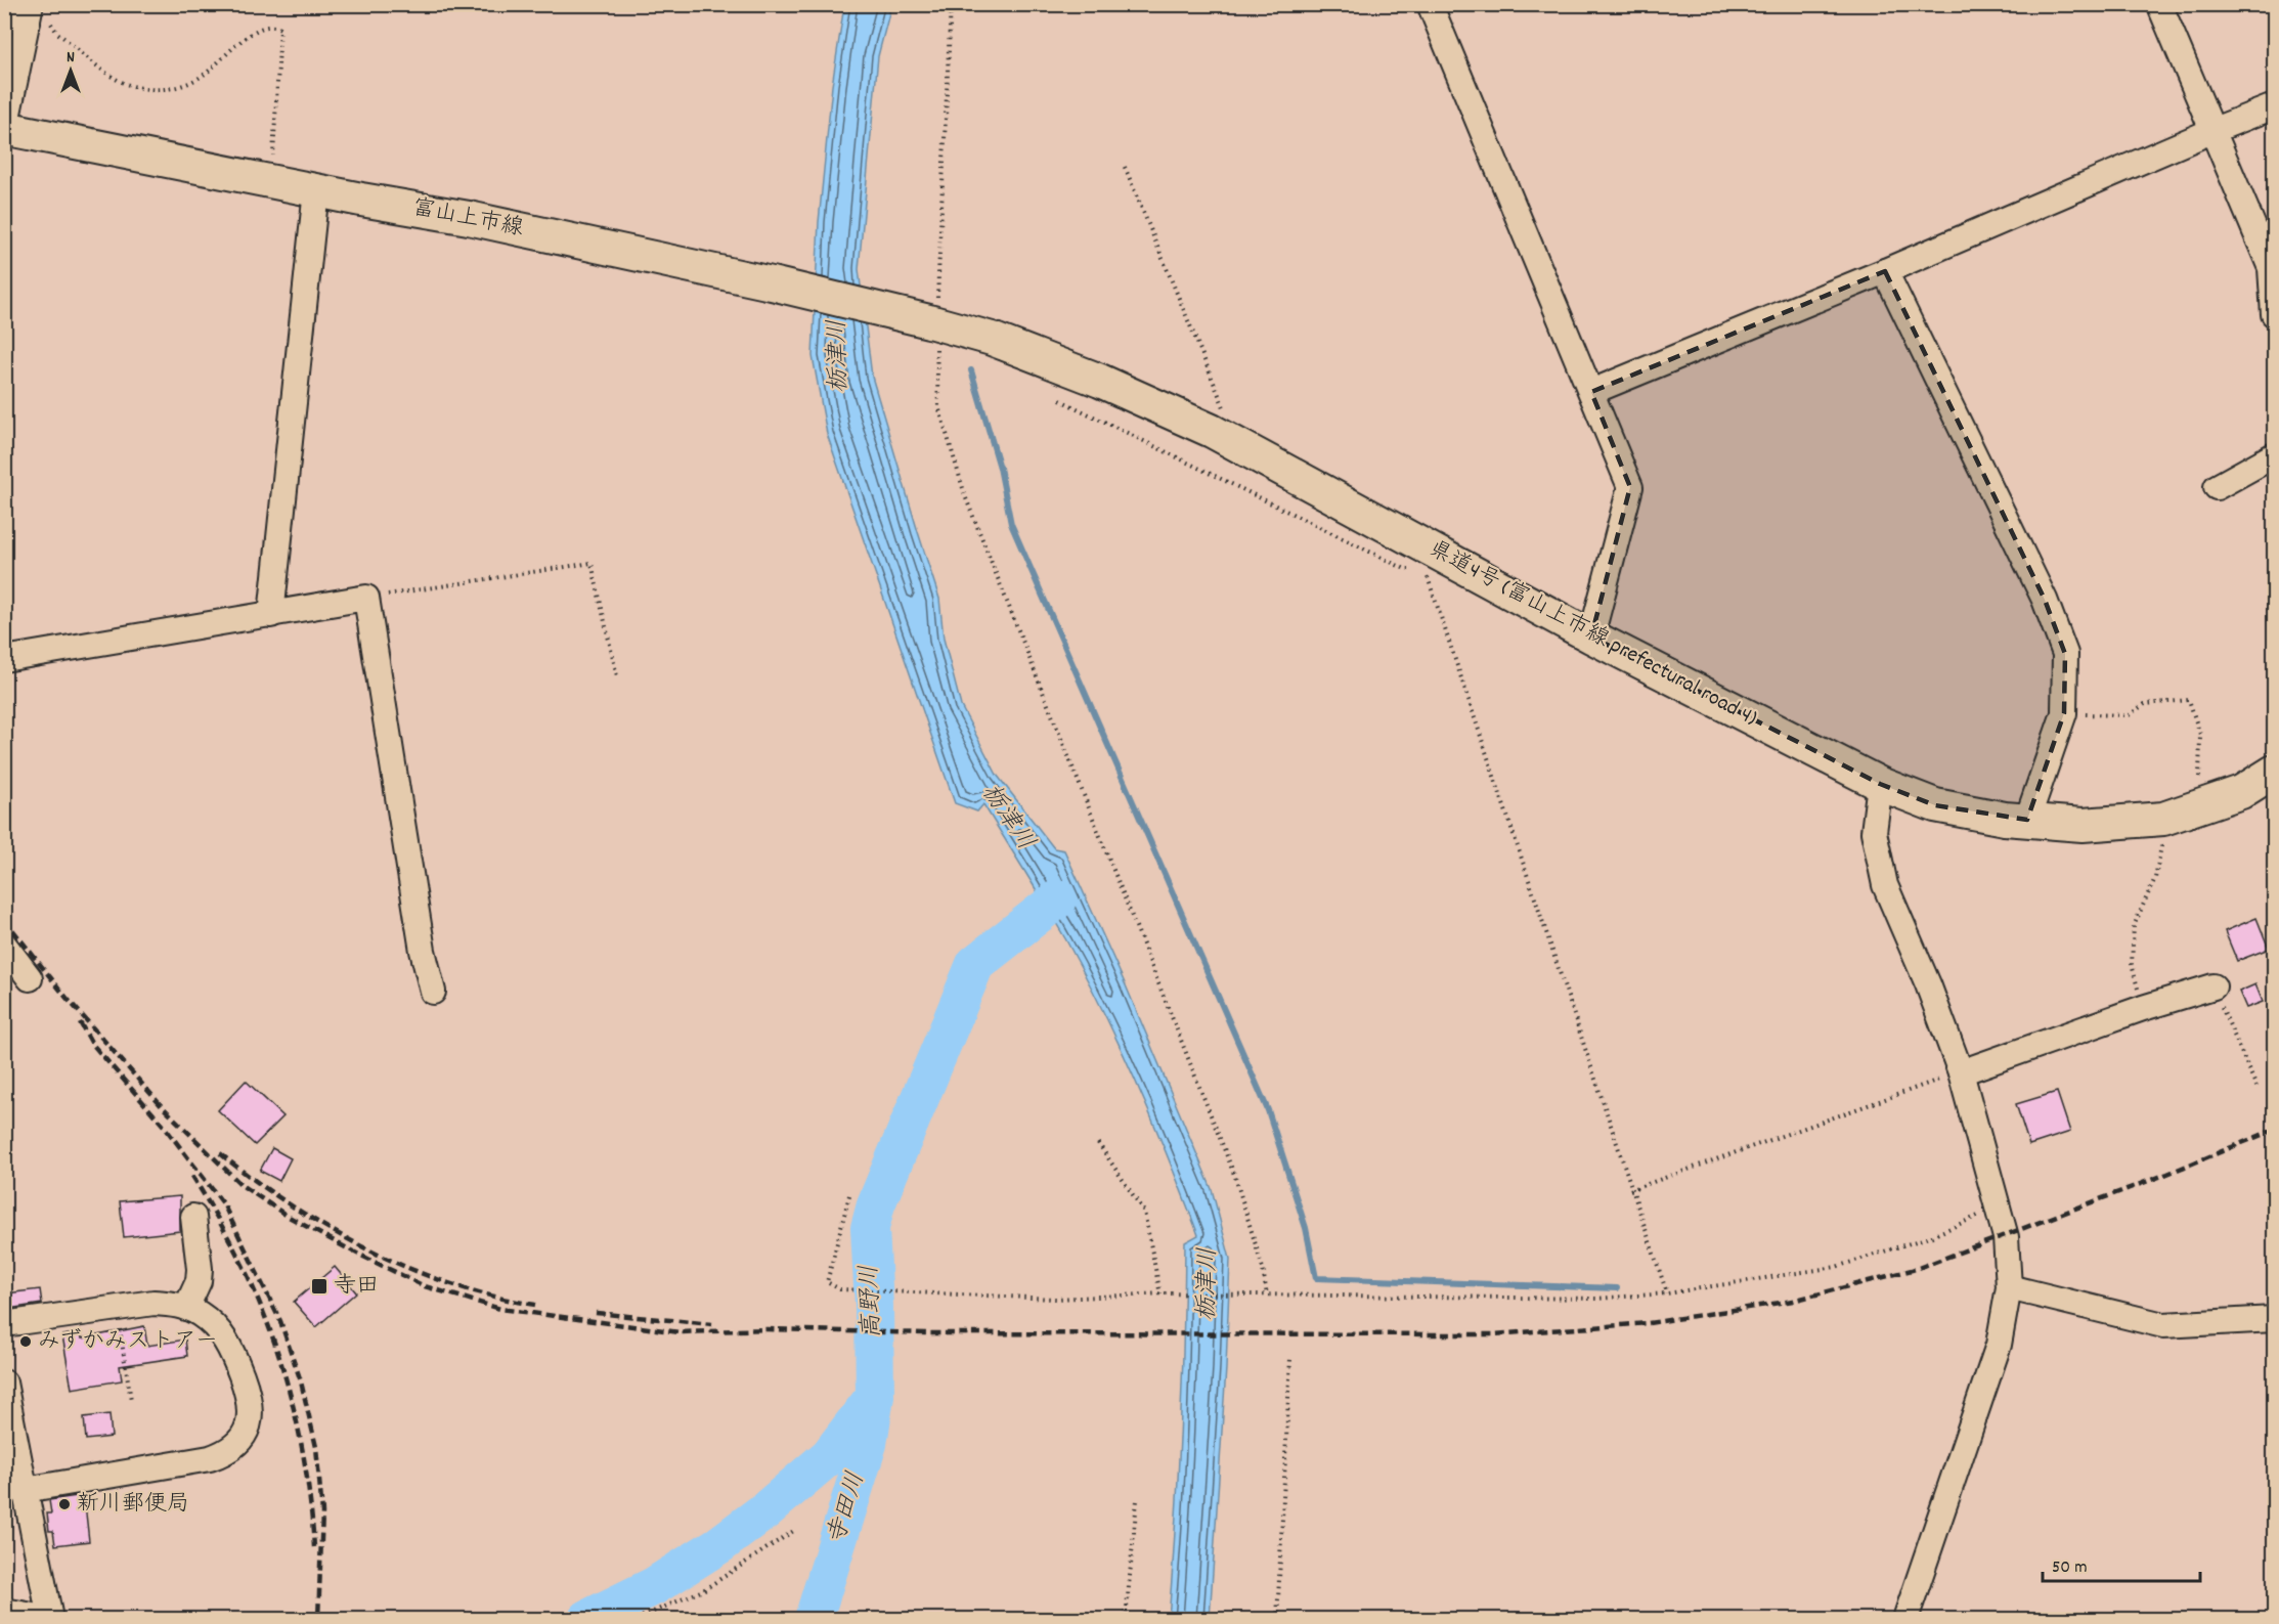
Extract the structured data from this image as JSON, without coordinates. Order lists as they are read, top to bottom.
{
  "streets": {
    "main road": ["富山上市線", "県道4号 (富山上市線 prefectural road 4)"]
  },
  "crossings": [
    ["富山上市線", "県道4号 (富山上市線 prefectural road 4)"]
  ],
  "water": ["栃津川", "高野川", "寺田川"],
  "places": {
    "transit": ["寺田"],
    "other": ["みずかみストアー", "新川郵便局"]
  },
  "scale_bar": "50 m",
  "north": "top"
}
